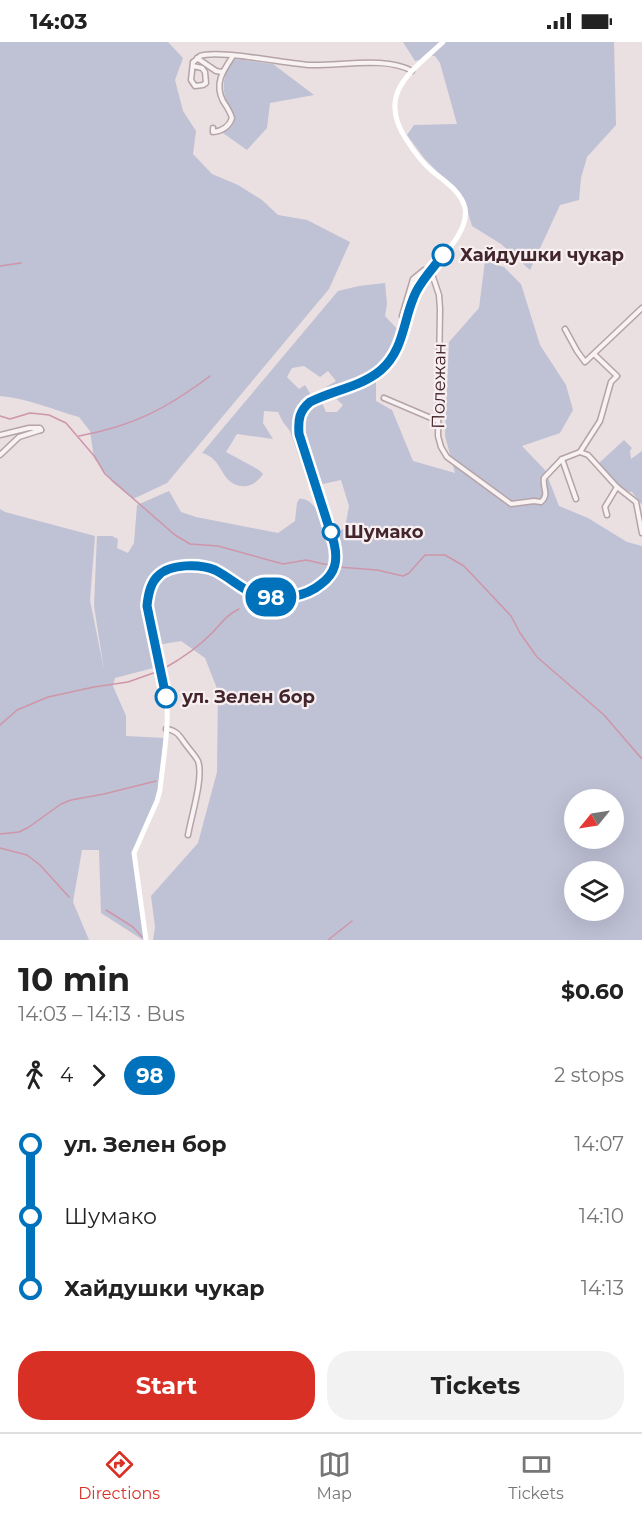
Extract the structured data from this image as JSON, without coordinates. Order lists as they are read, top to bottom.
{
  "streets": {
    "street": ["Полежан"]
  },
  "places": ["Хайдушки чукар", "Шумако", "ул. Зелен бор"],
  "lines": ["bus line 98"],
  "north": "bottom left",
  "page": {
    "status": "14:03",
    "on_map": "98",
    "heading": ["10 min", "14:03 – 14:13 · Bus", "$0.60"],
    "legs": ["4", "98", "2 stops"],
    "list": [
      {
        "name": "ул. Зелен бор",
        "value": "14:07"
      },
      {
        "name": "Шумако",
        "value": "14:10"
      },
      {
        "name": "Хайдушки чукар",
        "value": "14:13"
      }
    ],
    "buttons": ["Start", "Tickets"],
    "tabs": ["Directions", "Map", "Tickets"]
  }
}
